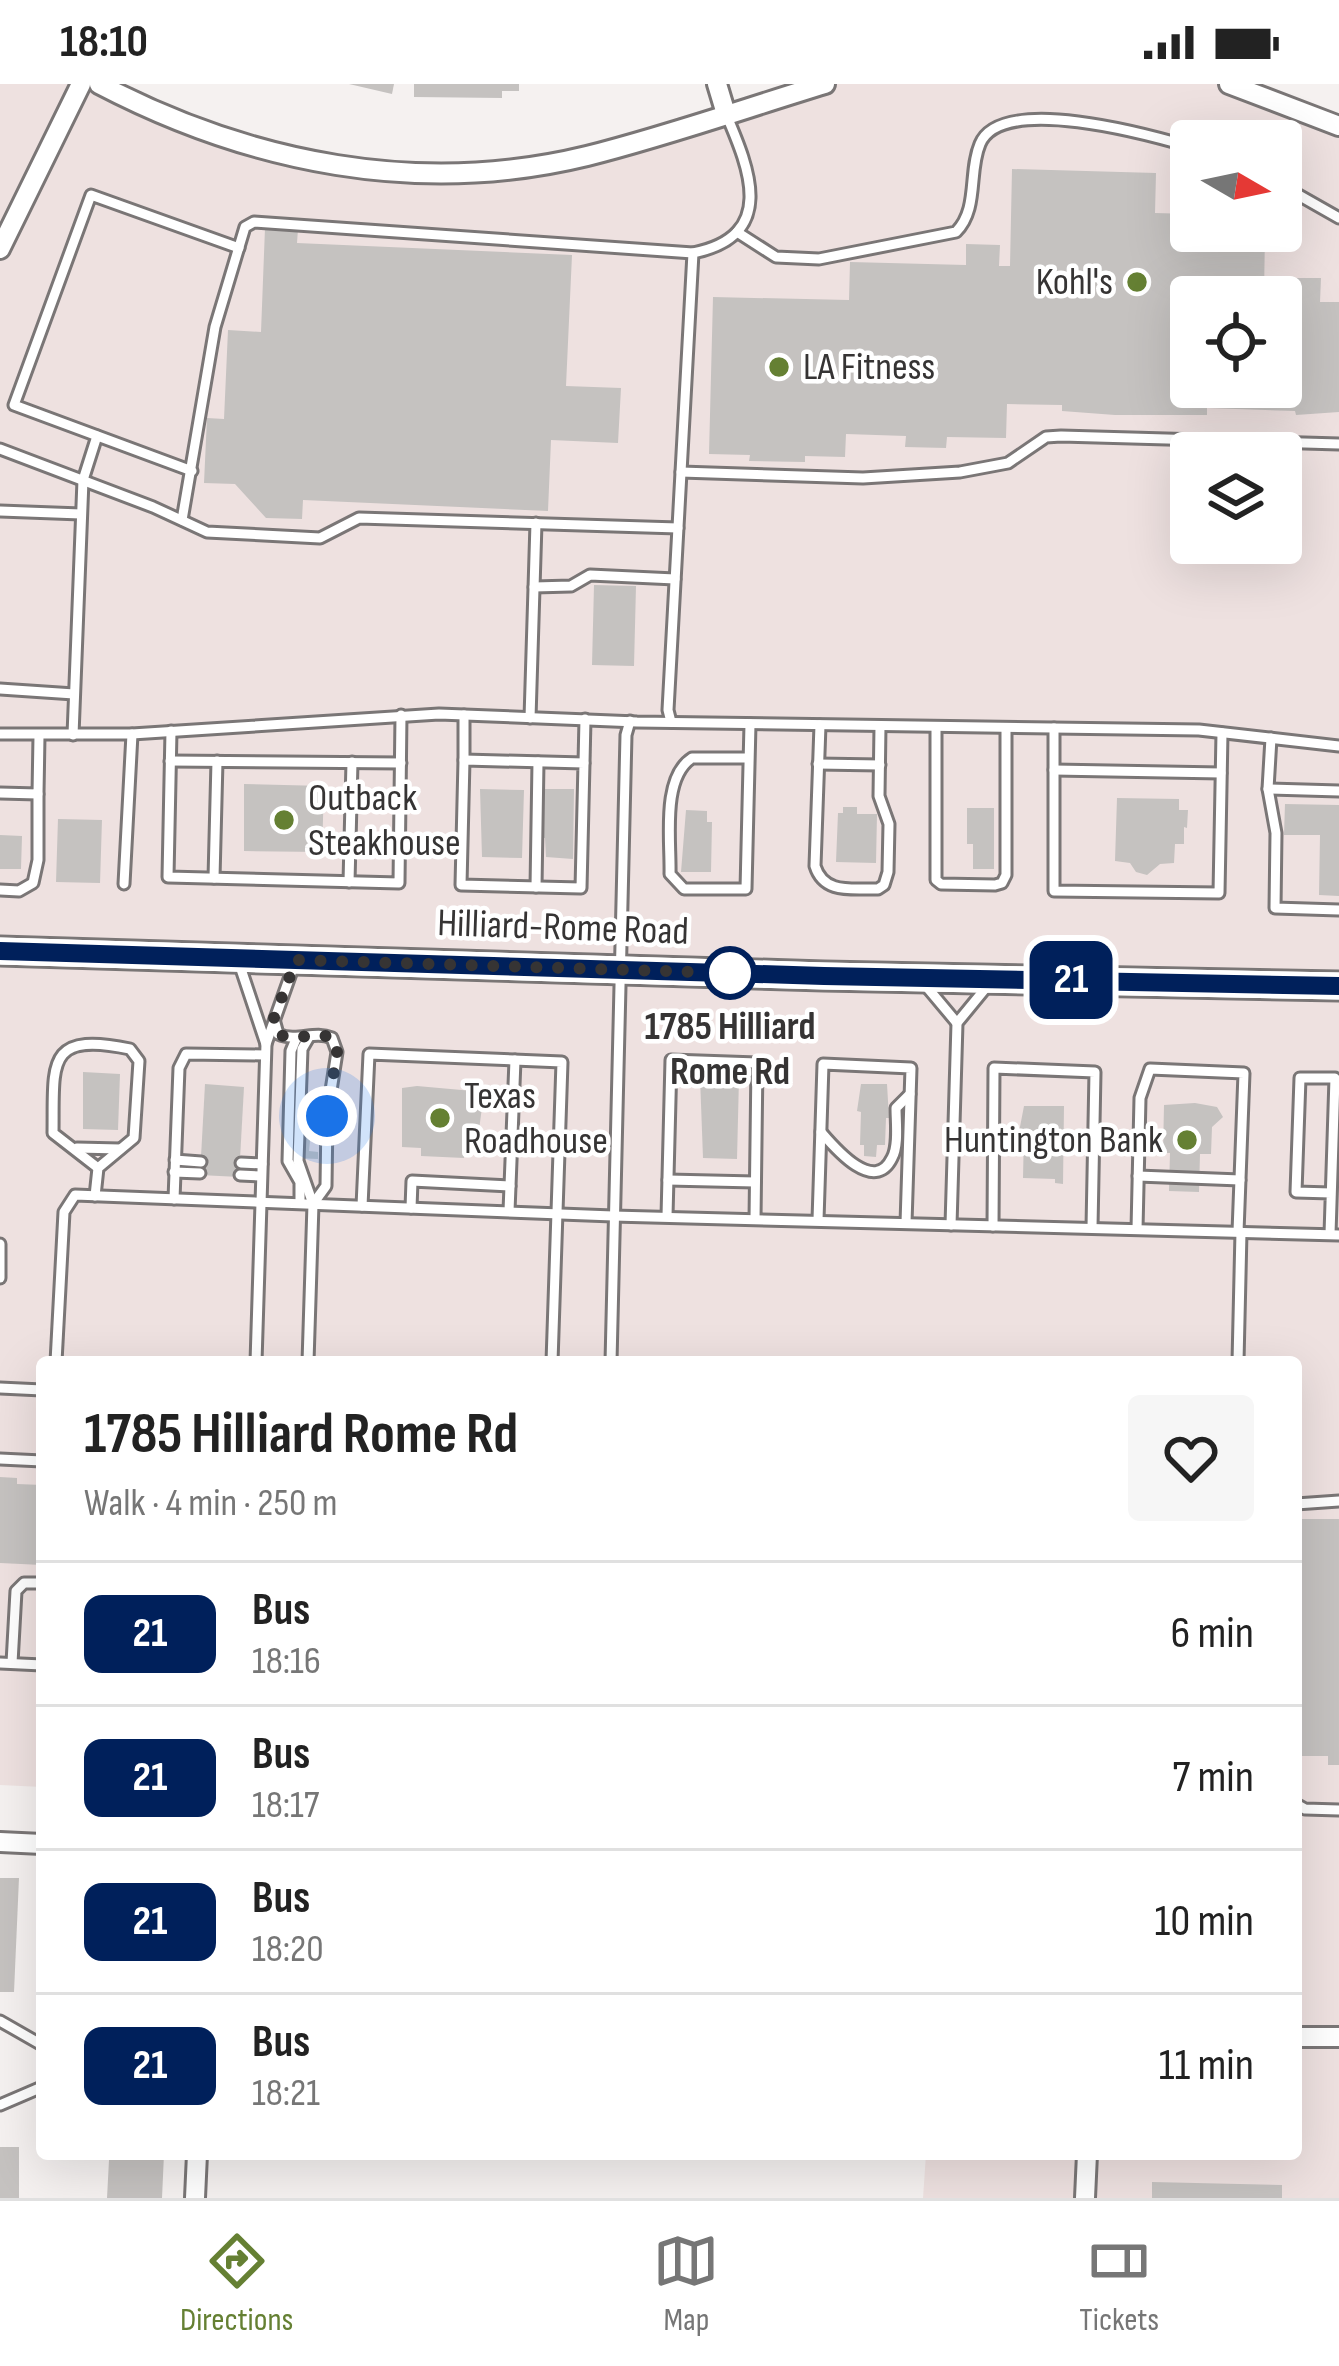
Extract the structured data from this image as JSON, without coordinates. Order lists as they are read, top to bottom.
{
  "streets": {
    "main road": ["Hilliard-Rome Road"]
  },
  "places": [
    "Kohl's",
    "LA Fitness",
    "Outback Steakhouse",
    "1785 Hilliard Rome Rd",
    "Texas Roadhouse",
    "Huntington Bank"
  ],
  "lines": ["bus line 21"],
  "north": "right",
  "page": {
    "status": "18:10",
    "on_map": "21",
    "heading": ["1785 Hilliard Rome Rd", "Walk · 4 min · 250 m"],
    "list": [
      {
        "mark": "21",
        "name": "Bus",
        "note": "18:16",
        "value": "6 min"
      },
      {
        "mark": "21",
        "name": "Bus",
        "note": "18:17",
        "value": "7 min"
      },
      {
        "mark": "21",
        "name": "Bus",
        "note": "18:20",
        "value": "10 min"
      },
      {
        "mark": "21",
        "name": "Bus",
        "note": "18:21",
        "value": "11 min"
      }
    ],
    "tabs": ["Directions", "Map", "Tickets"]
  }
}
